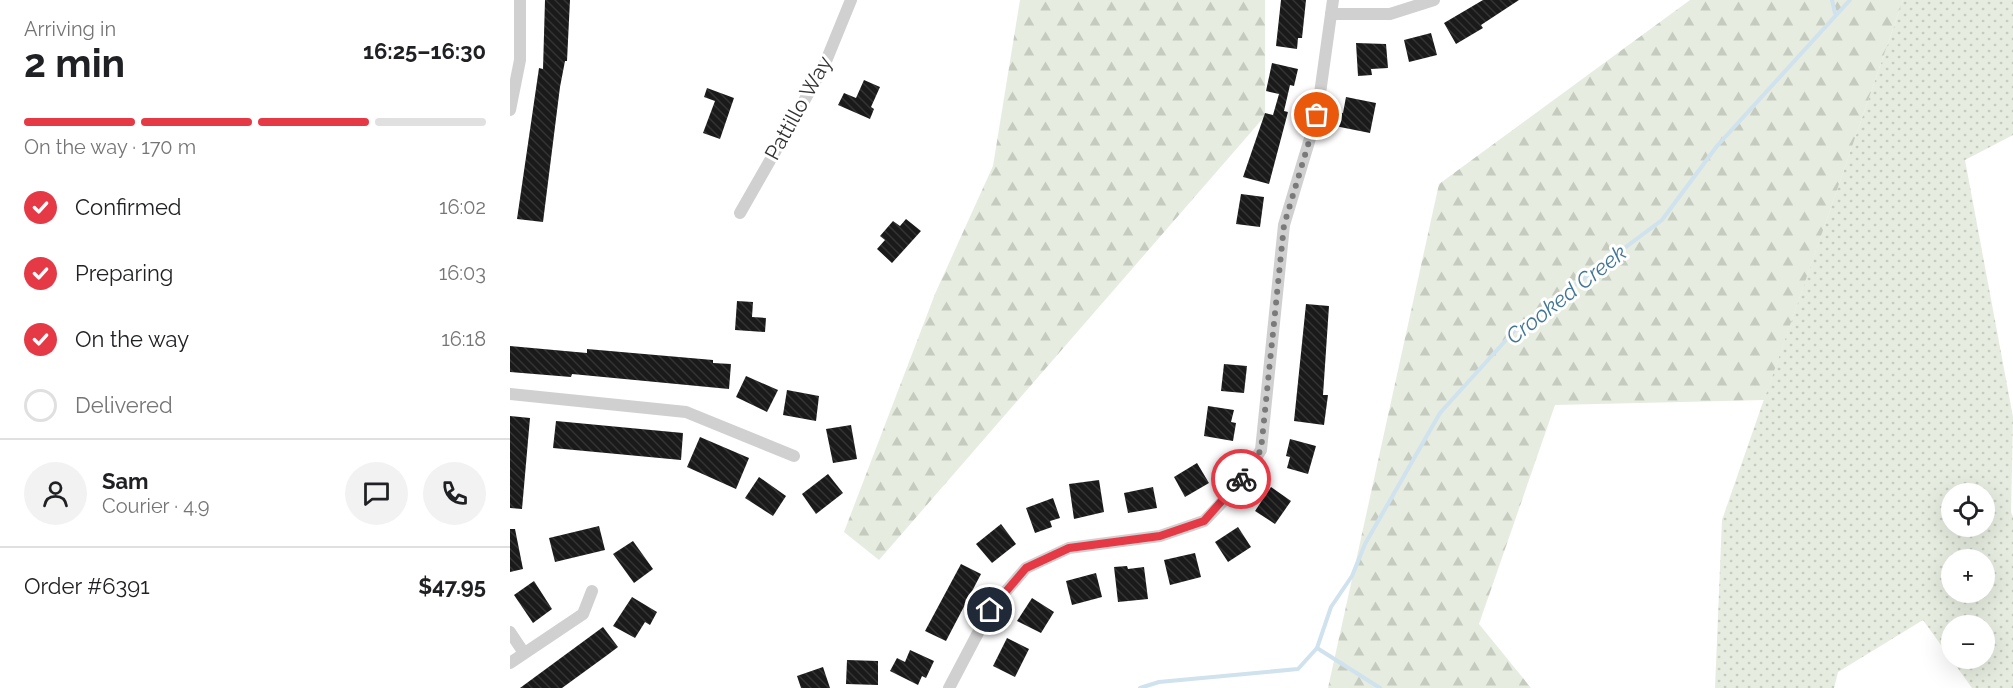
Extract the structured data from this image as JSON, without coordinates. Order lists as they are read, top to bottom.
{
  "streets": {
    "street": ["Pattillo Way"]
  },
  "water": ["Crooked Creek"],
  "page": {
    "heading": ["2 min", "Arriving in", "16:25–16:30"],
    "panel": [
      "Sam",
      "Courier · 4.9",
      "Order #6391",
      "$47.95"
    ],
    "bar": "On the way · 170 m",
    "list": [
      ["Confirmed", "16:02"],
      ["Preparing", "16:03"],
      ["On the way", "16:18"],
      "Delivered"
    ],
    "map_buttons": ["+", "−"]
  }
}
